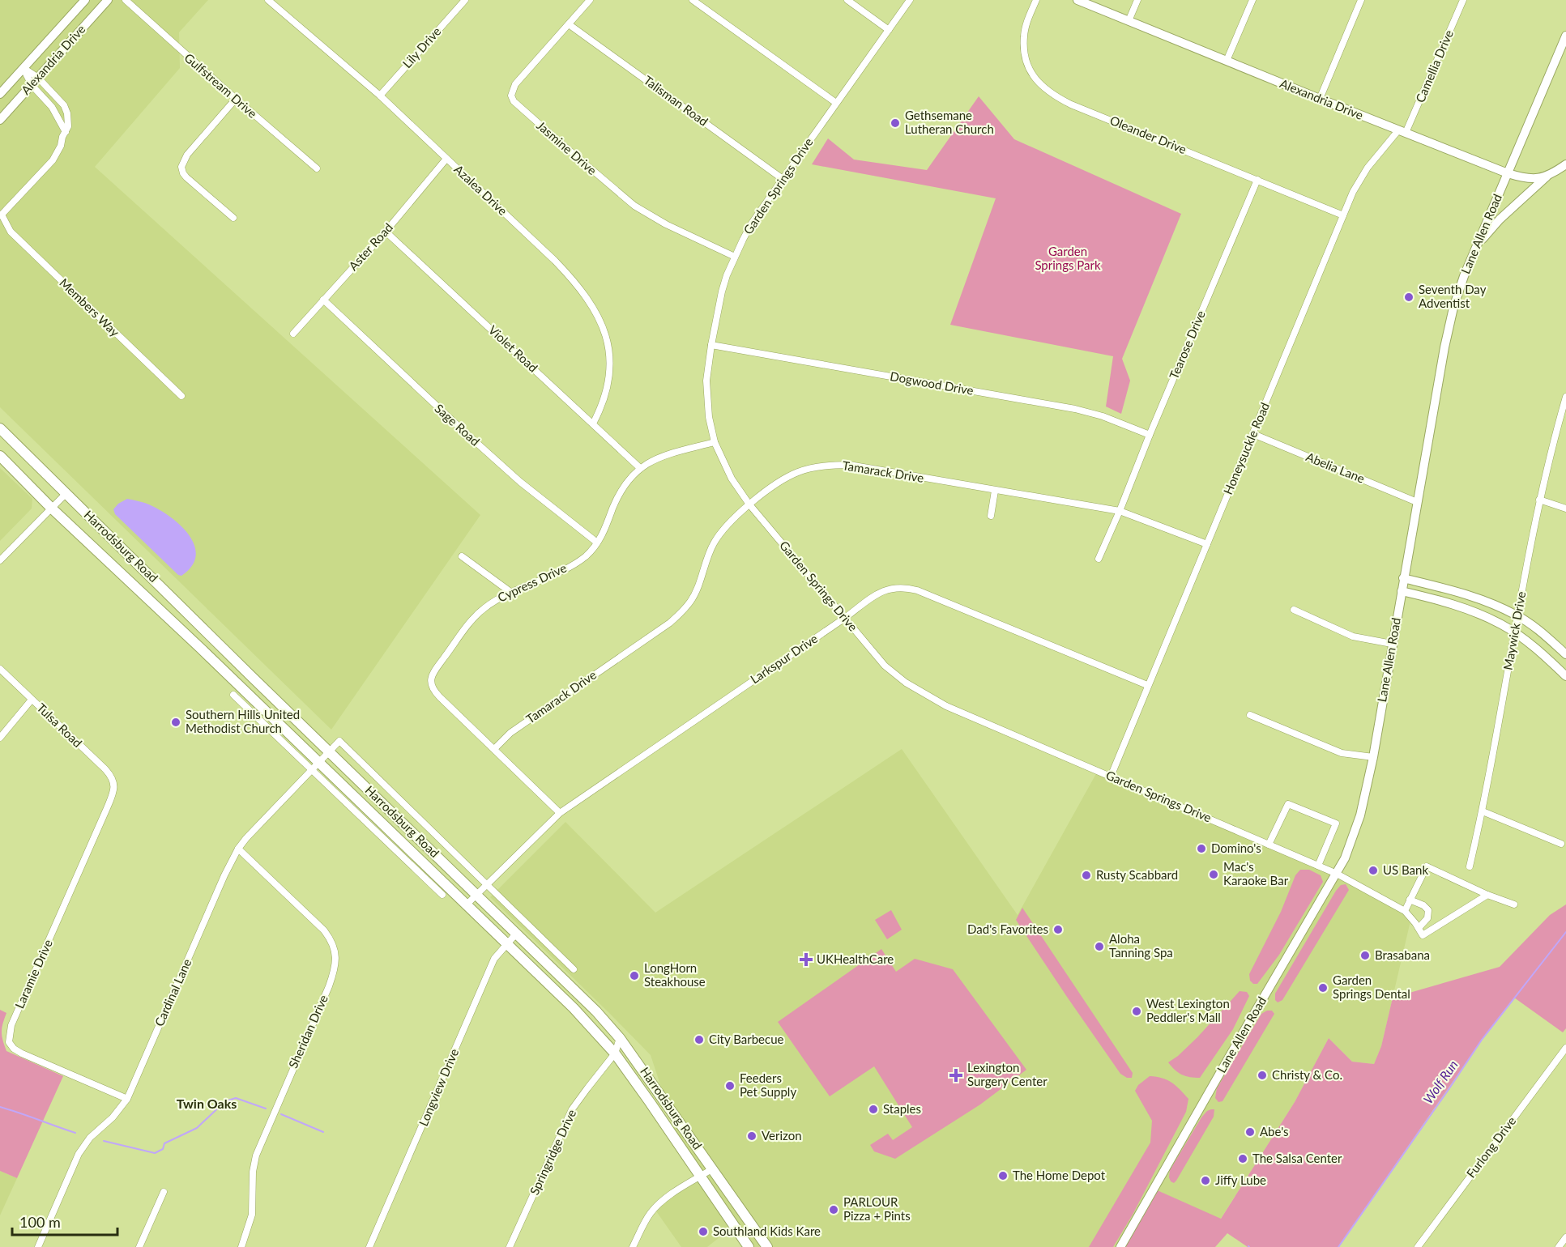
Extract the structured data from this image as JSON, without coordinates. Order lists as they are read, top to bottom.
{
  "streets": {
    "main road": ["Alexandria Drive", "Lane Allen Road", "Harrodsburg Road"],
    "street": [
      "Lily Drive",
      "Camellia Drive",
      "Gulfstream Drive",
      "Talisman Road",
      "Oleander Drive",
      "Jasmine Drive",
      "Garden Springs Drive",
      "Azalea Drive",
      "Aster Road",
      "Members Way",
      "Tearose Drive",
      "Violet Road",
      "Dogwood Drive",
      "Sage Road",
      "Honeysuckle Road",
      "Abelia Lane",
      "Tamarack Drive",
      "Cypress Drive",
      "Maywick Drive",
      "Larkspur Drive",
      "Tulsa Road",
      "Laramie Drive",
      "Cardinal Lane",
      "Sheridan Drive",
      "Longview Drive",
      "Furlong Drive",
      "Springridge Drive"
    ]
  },
  "crossings": [
    ["Lily Drive", "Azalea Drive"],
    ["Alexandria Drive", "Camellia Drive"],
    ["Alexandria Drive", "Lane Allen Road"],
    ["Alexandria Drive", "Honeysuckle Road"],
    ["Camellia Drive", "Honeysuckle Road"],
    ["Talisman Road", "Jasmine Drive"],
    ["Talisman Road", "Garden Springs Drive"],
    ["Oleander Drive", "Tearose Drive"],
    ["Oleander Drive", "Honeysuckle Road"],
    ["Jasmine Drive", "Garden Springs Drive"],
    ["Garden Springs Drive", "Lane Allen Road"],
    ["Garden Springs Drive", "Dogwood Drive"],
    ["Garden Springs Drive", "Honeysuckle Road"],
    ["Garden Springs Drive", "Tamarack Drive"],
    ["Garden Springs Drive", "Cypress Drive"],
    ["Garden Springs Drive", "Larkspur Drive"],
    ["Azalea Drive", "Aster Road"],
    ["Azalea Drive", "Violet Road"],
    ["Lane Allen Road", "Abelia Lane"],
    ["Aster Road", "Violet Road"],
    ["Aster Road", "Sage Road"],
    ["Tearose Drive", "Dogwood Drive"],
    ["Tearose Drive", "Tamarack Drive"],
    ["Violet Road", "Cypress Drive"],
    ["Sage Road", "Cypress Drive"],
    ["Honeysuckle Road", "Abelia Lane"],
    ["Honeysuckle Road", "Tamarack Drive"],
    ["Honeysuckle Road", "Larkspur Drive"],
    ["Tamarack Drive", "Cypress Drive"],
    ["Harrodsburg Road", "Larkspur Drive"],
    ["Harrodsburg Road", "Cardinal Lane"],
    ["Harrodsburg Road", "Longview Drive"],
    ["Harrodsburg Road", "Springridge Drive"],
    ["Cypress Drive", "Larkspur Drive"],
    ["Tulsa Road", "Laramie Drive"],
    ["Laramie Drive", "Cardinal Lane"],
    ["Cardinal Lane", "Sheridan Drive"]
  ],
  "districts": ["Twin Oaks"],
  "water": ["Wolf Run"],
  "parks": ["Garden Springs Park"],
  "places": {
    "other": [
      "Gethsemane Lutheran Church",
      "Seventh Day Adventist",
      "Southern Hills United Methodist Church",
      "Domino's",
      "US Bank",
      "Mac's Karaoke Bar",
      "Rusty Scabbard",
      "Dad's Favorites",
      "Aloha Tanning Spa",
      "Brasabana",
      "LongHorn Steakhouse",
      "Garden Springs Dental",
      "West Lexington Peddler's Mall",
      "City Barbecue",
      "Christy & Co.",
      "Feeders Pet Supply",
      "Staples",
      "Abe's",
      "Verizon",
      "The Salsa Center",
      "The Home Depot",
      "Jiffy Lube",
      "PARLOUR Pizza + Pints",
      "Southland Kids Kare"
    ],
    "health": ["UKHealthCare", "Lexington Surgery Center"]
  },
  "scale_bar": "100 m"
}
